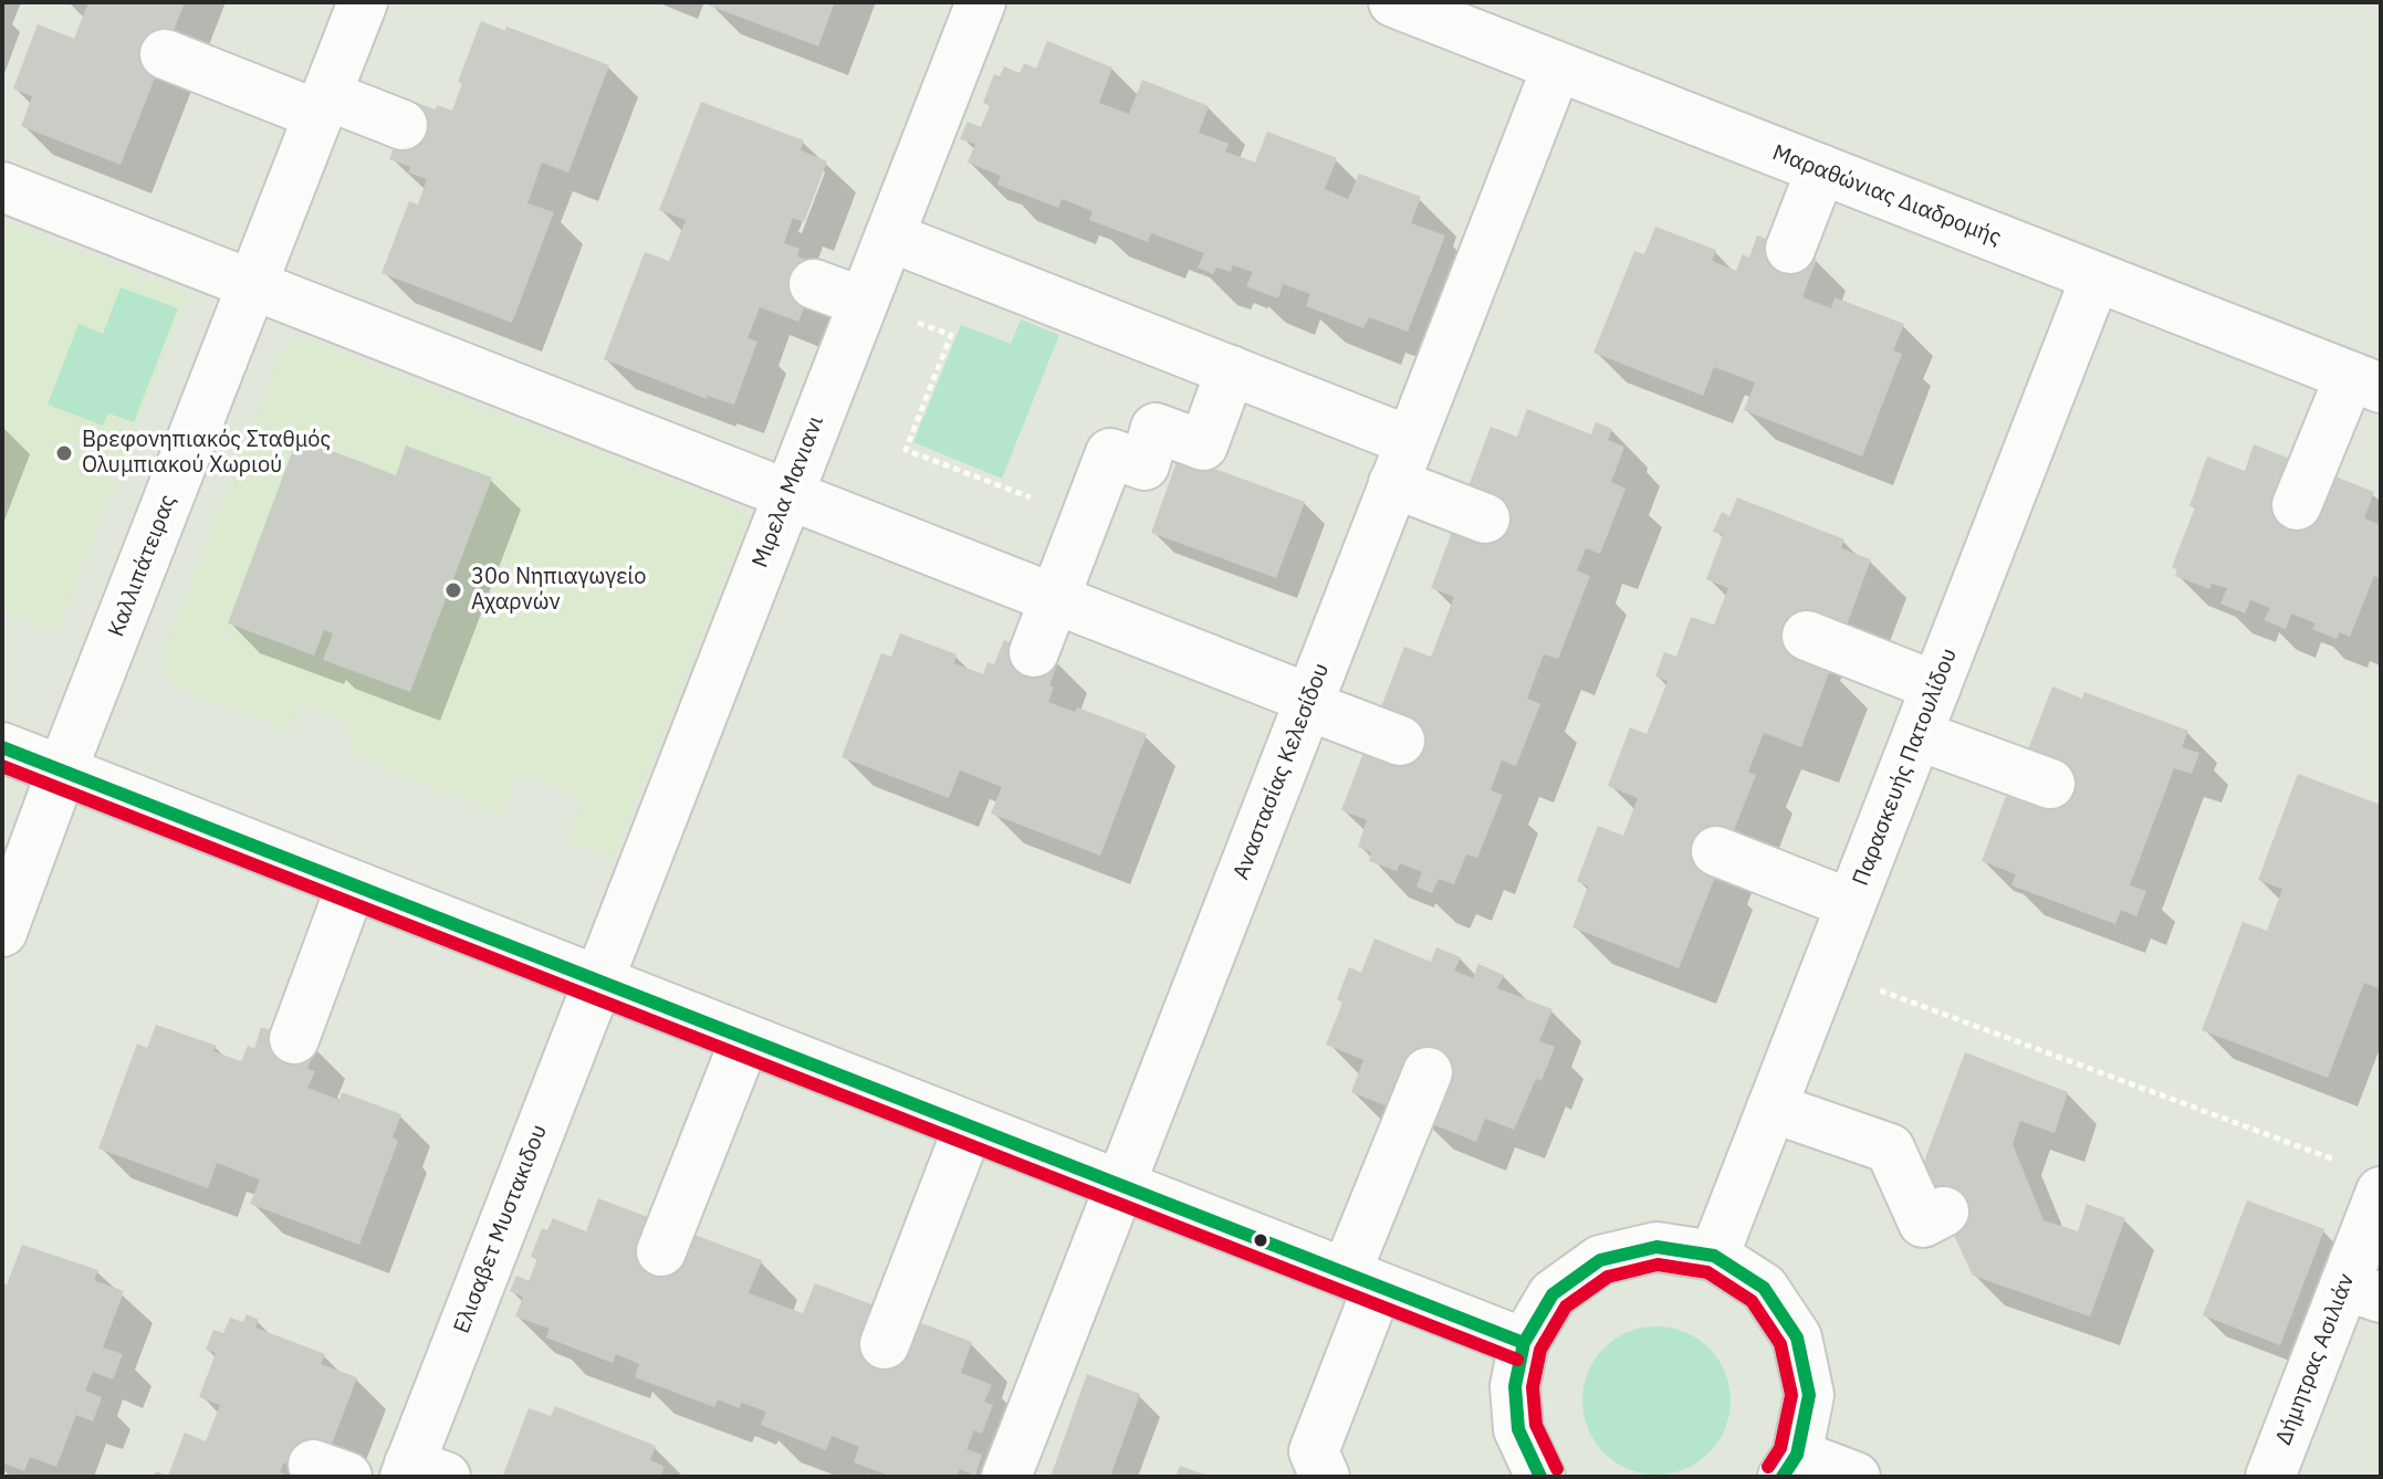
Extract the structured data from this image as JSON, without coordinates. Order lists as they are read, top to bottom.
{
  "streets": {
    "street": [
      "Μαραθώνιας Διαδρομής",
      "Μιρελα Μανιανι",
      "Καλλιπάτειρας",
      "Παρασκευής Πατουλίδου",
      "Αναστασίας Κελεσίδου",
      "Ελισαβετ Μυστακιδου",
      "Δήμητρας Ασιλιάν"
    ]
  },
  "crossings": [
    ["Μαραθώνιας Διαδρομής", "Παρασκευής Πατουλίδου"],
    ["Μαραθώνιας Διαδρομής", "Αναστασίας Κελεσίδου"],
    ["Μιρελα Μανιανι", "Ελισαβετ Μυστακιδου"]
  ],
  "places": ["Βρεφονηπιακός Σταθμός Ολυμπιακού Χωριού", "30ο Νηπιαγωγείο Αχαρνών"]
}
